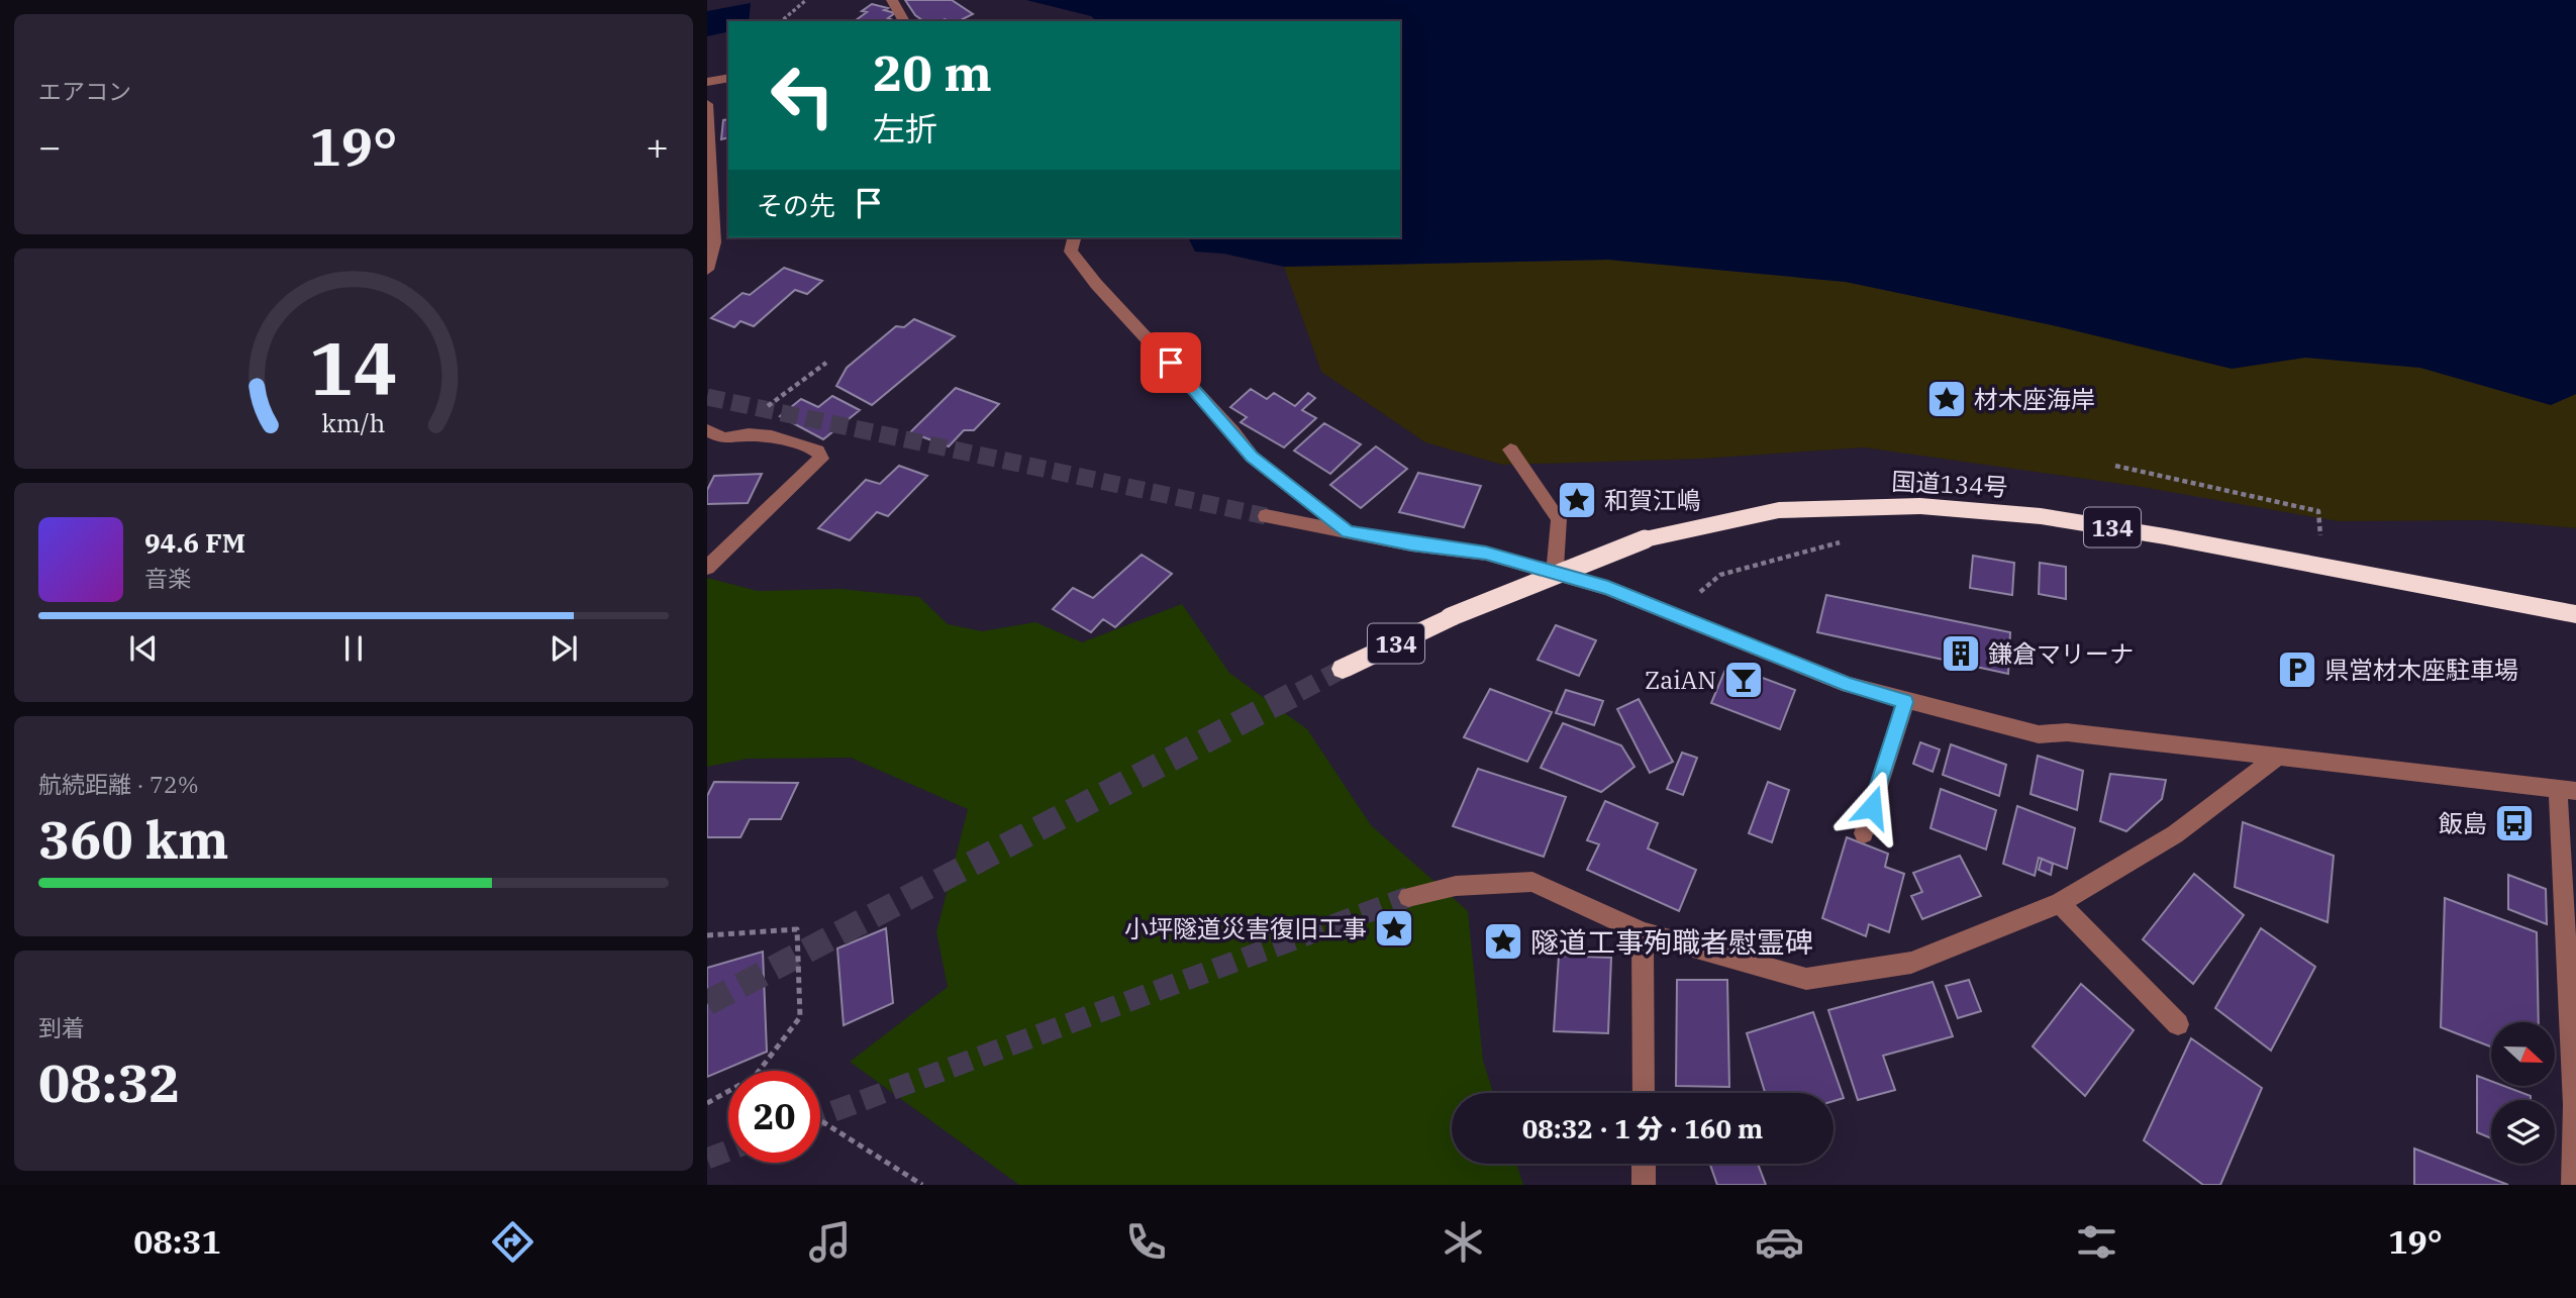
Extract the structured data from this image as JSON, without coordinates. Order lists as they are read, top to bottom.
{
  "streets": {
    "highway": ["国道134号", "134"]
  },
  "places": {
    "place": [
      "材木座海岸",
      "和賀江嶋",
      "小坪隧道災害復旧工事",
      "隧道工事殉職者慰霊碑"
    ],
    "building": ["鎌倉マリーナ"],
    "parking": ["県営材木座駐車場"],
    "bar": ["ZaiAN"],
    "bus stop": ["飯島"]
  },
  "north": "right",
  "page": {
    "tile": [
      "エアコン",
      ["航続距離 · 72%", "360 km"],
      ["到着", "08:32"]
    ],
    "turn": ["20 m", "左折"],
    "heat": ["−", "19°", "+"],
    "then": "その先",
    "song": ["94.6 FM", "音楽"],
    "limit": "20",
    "trip": "08:32 · 1 分 · 160 m",
    "tabs": ["08:31", "19°"],
    "gauge": ["14", "km/h"]
  }
}
